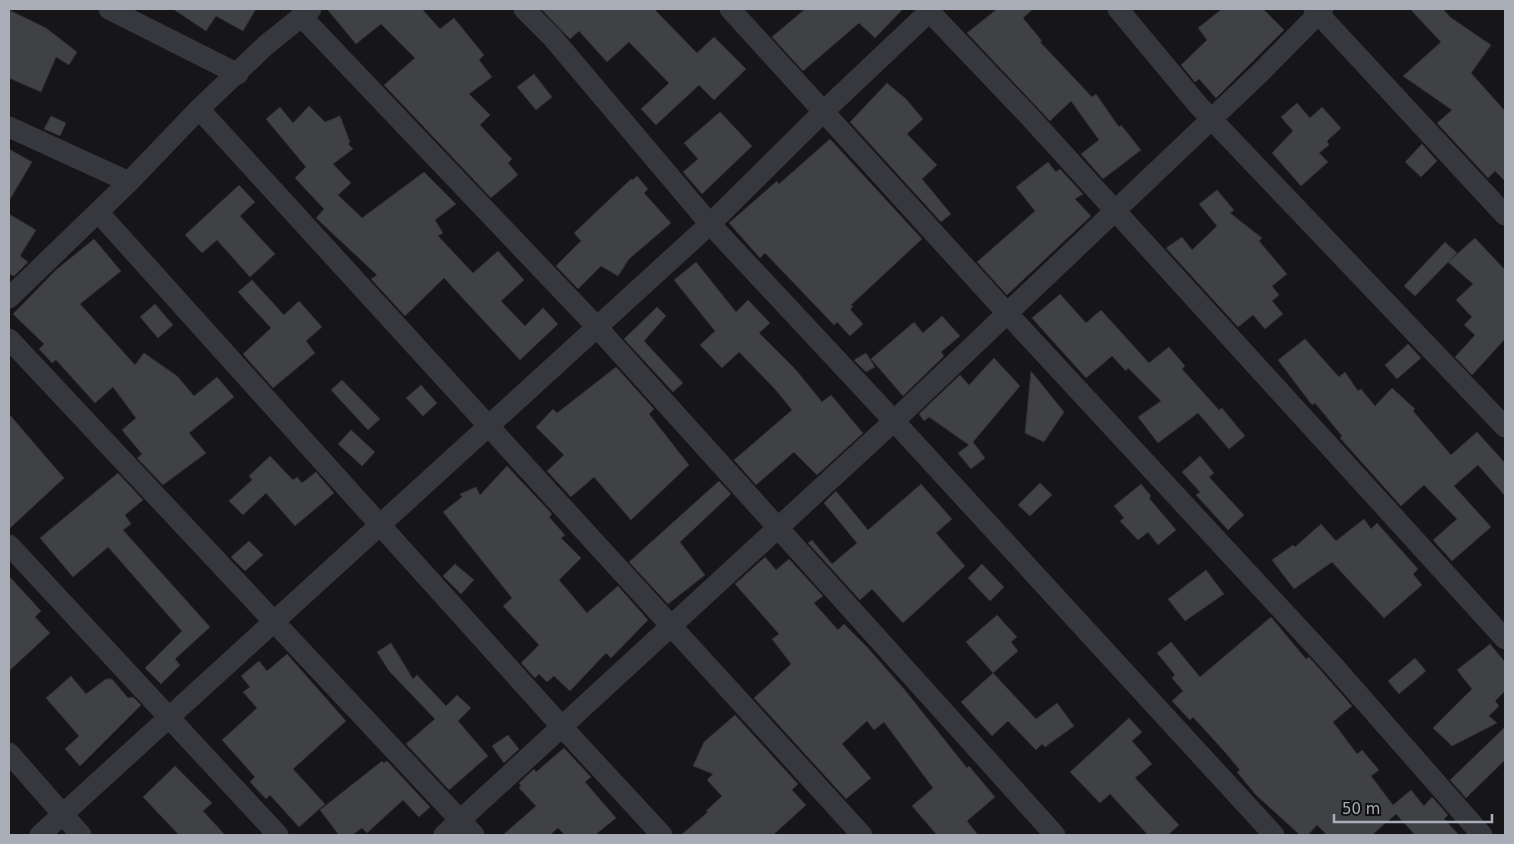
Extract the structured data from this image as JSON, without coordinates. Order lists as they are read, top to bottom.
{
  "scale_bar": "50 m"
}
